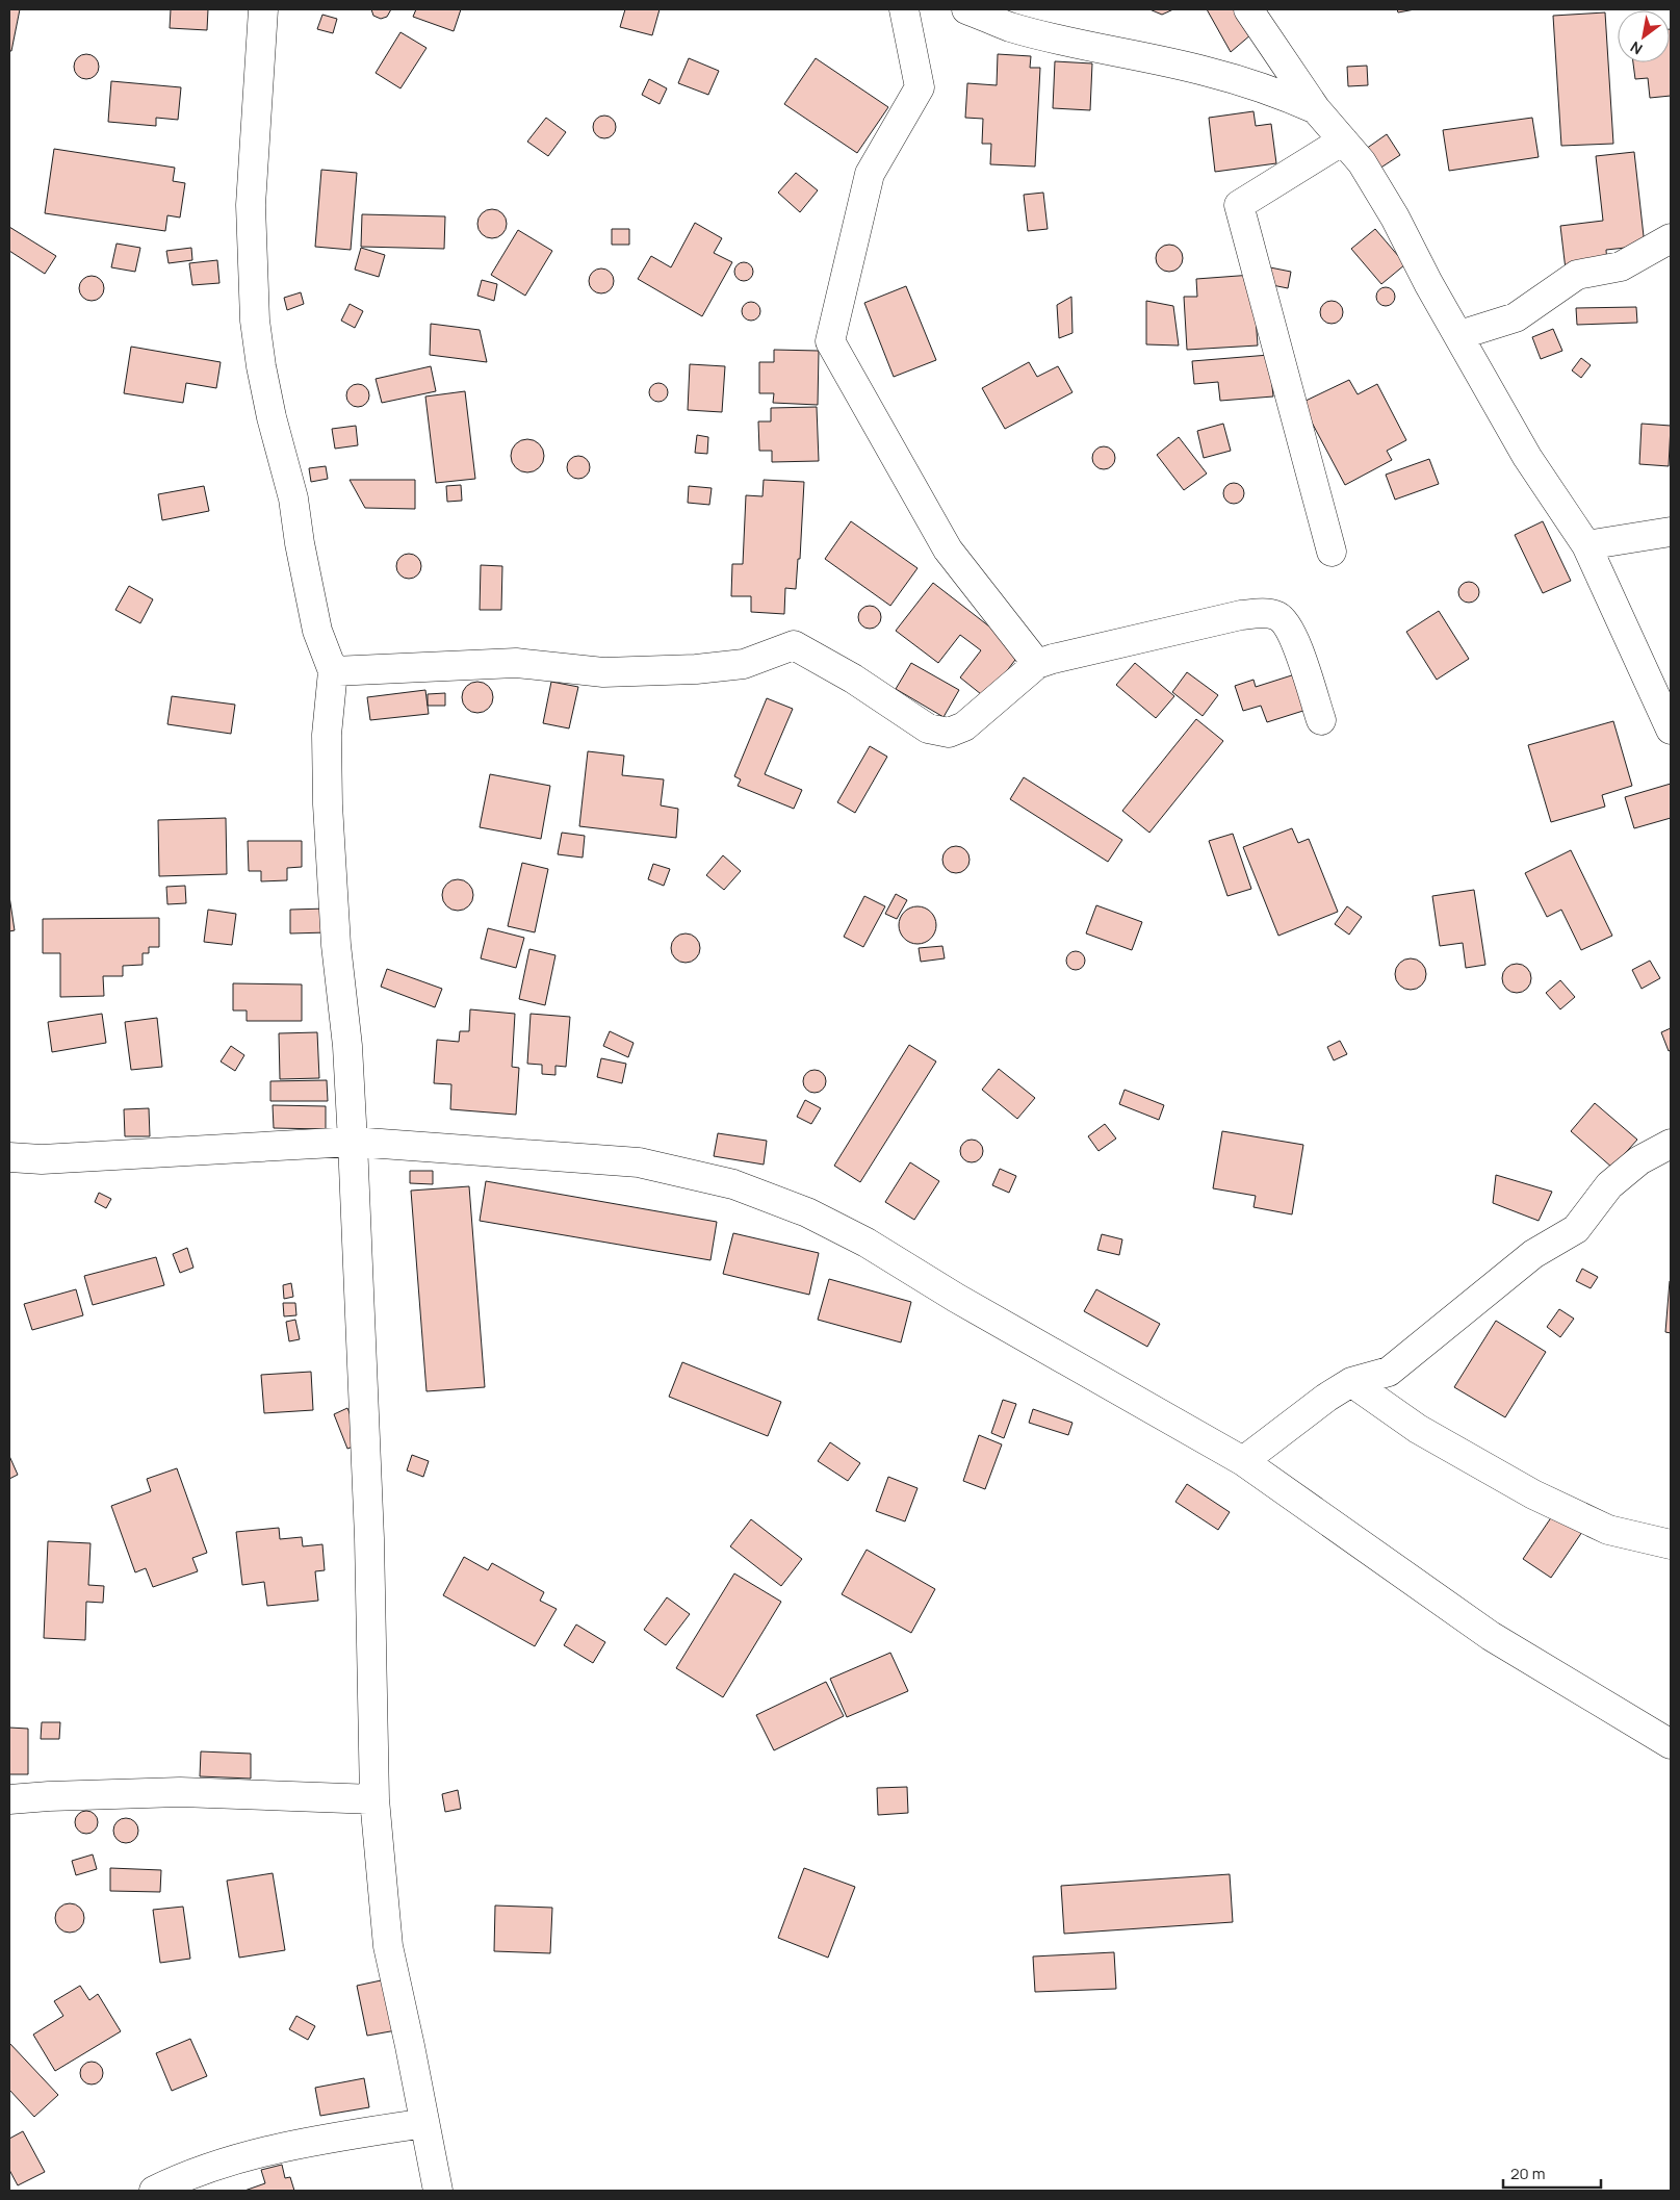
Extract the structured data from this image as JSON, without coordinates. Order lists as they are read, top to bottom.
{
  "scale_bar": "20 m",
  "north": "bottom left"
}
